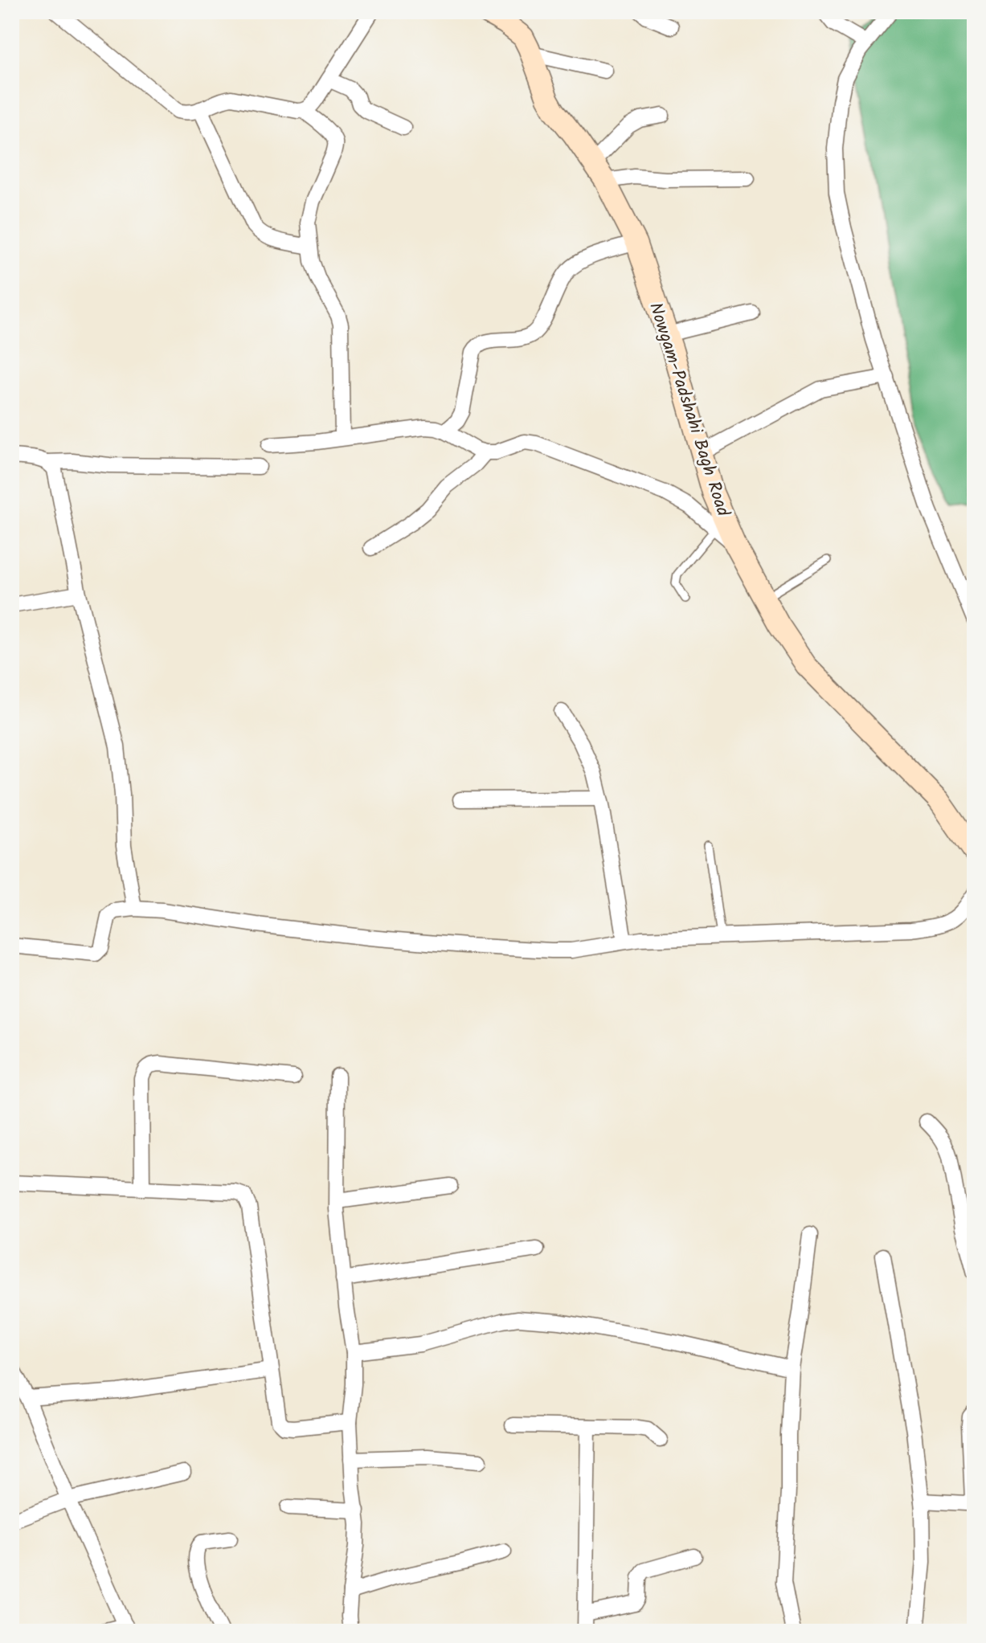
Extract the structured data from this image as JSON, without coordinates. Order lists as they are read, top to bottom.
{
  "streets": {
    "main road": ["Nowgam-Padshahi Bagh Road"]
  }
}
